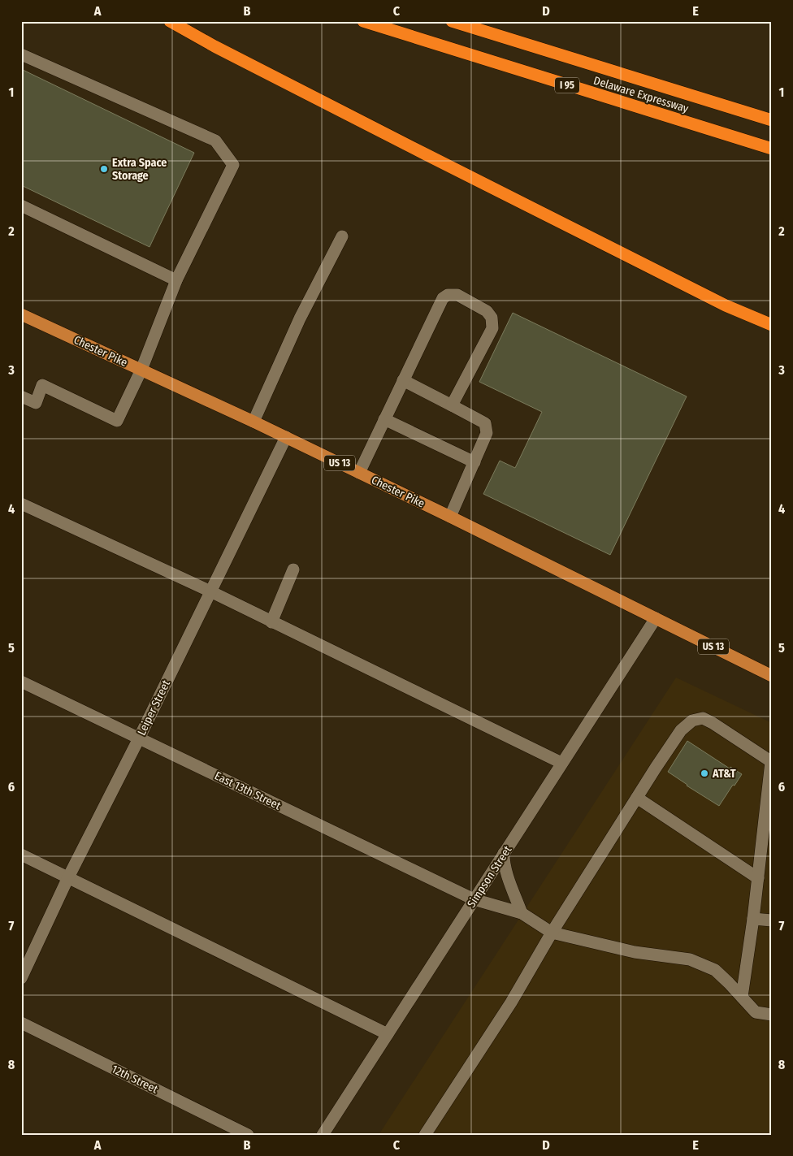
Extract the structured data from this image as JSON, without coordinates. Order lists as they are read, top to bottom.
{
  "streets": {
    "highway": ["I 95", "Delaware Expressway"],
    "main road": ["Chester Pike", "US 13"],
    "street": [
      "Leiper Street",
      "East 13th Street",
      "Simpson Street",
      "12th Street"
    ]
  },
  "crossings": [
    ["Chester Pike", "Leiper Street"],
    ["Chester Pike", "Simpson Street"],
    ["Leiper Street", "East 13th Street"],
    ["East 13th Street", "Simpson Street"]
  ],
  "places": ["Extra Space Storage", "AT&T"],
  "grid": {
    "columns": [
      "A",
      "B",
      "C",
      "D",
      "E"
    ],
    "rows": [
      "1",
      "2",
      "3",
      "4",
      "5",
      "6",
      "7",
      "8"
    ]
  }
}
